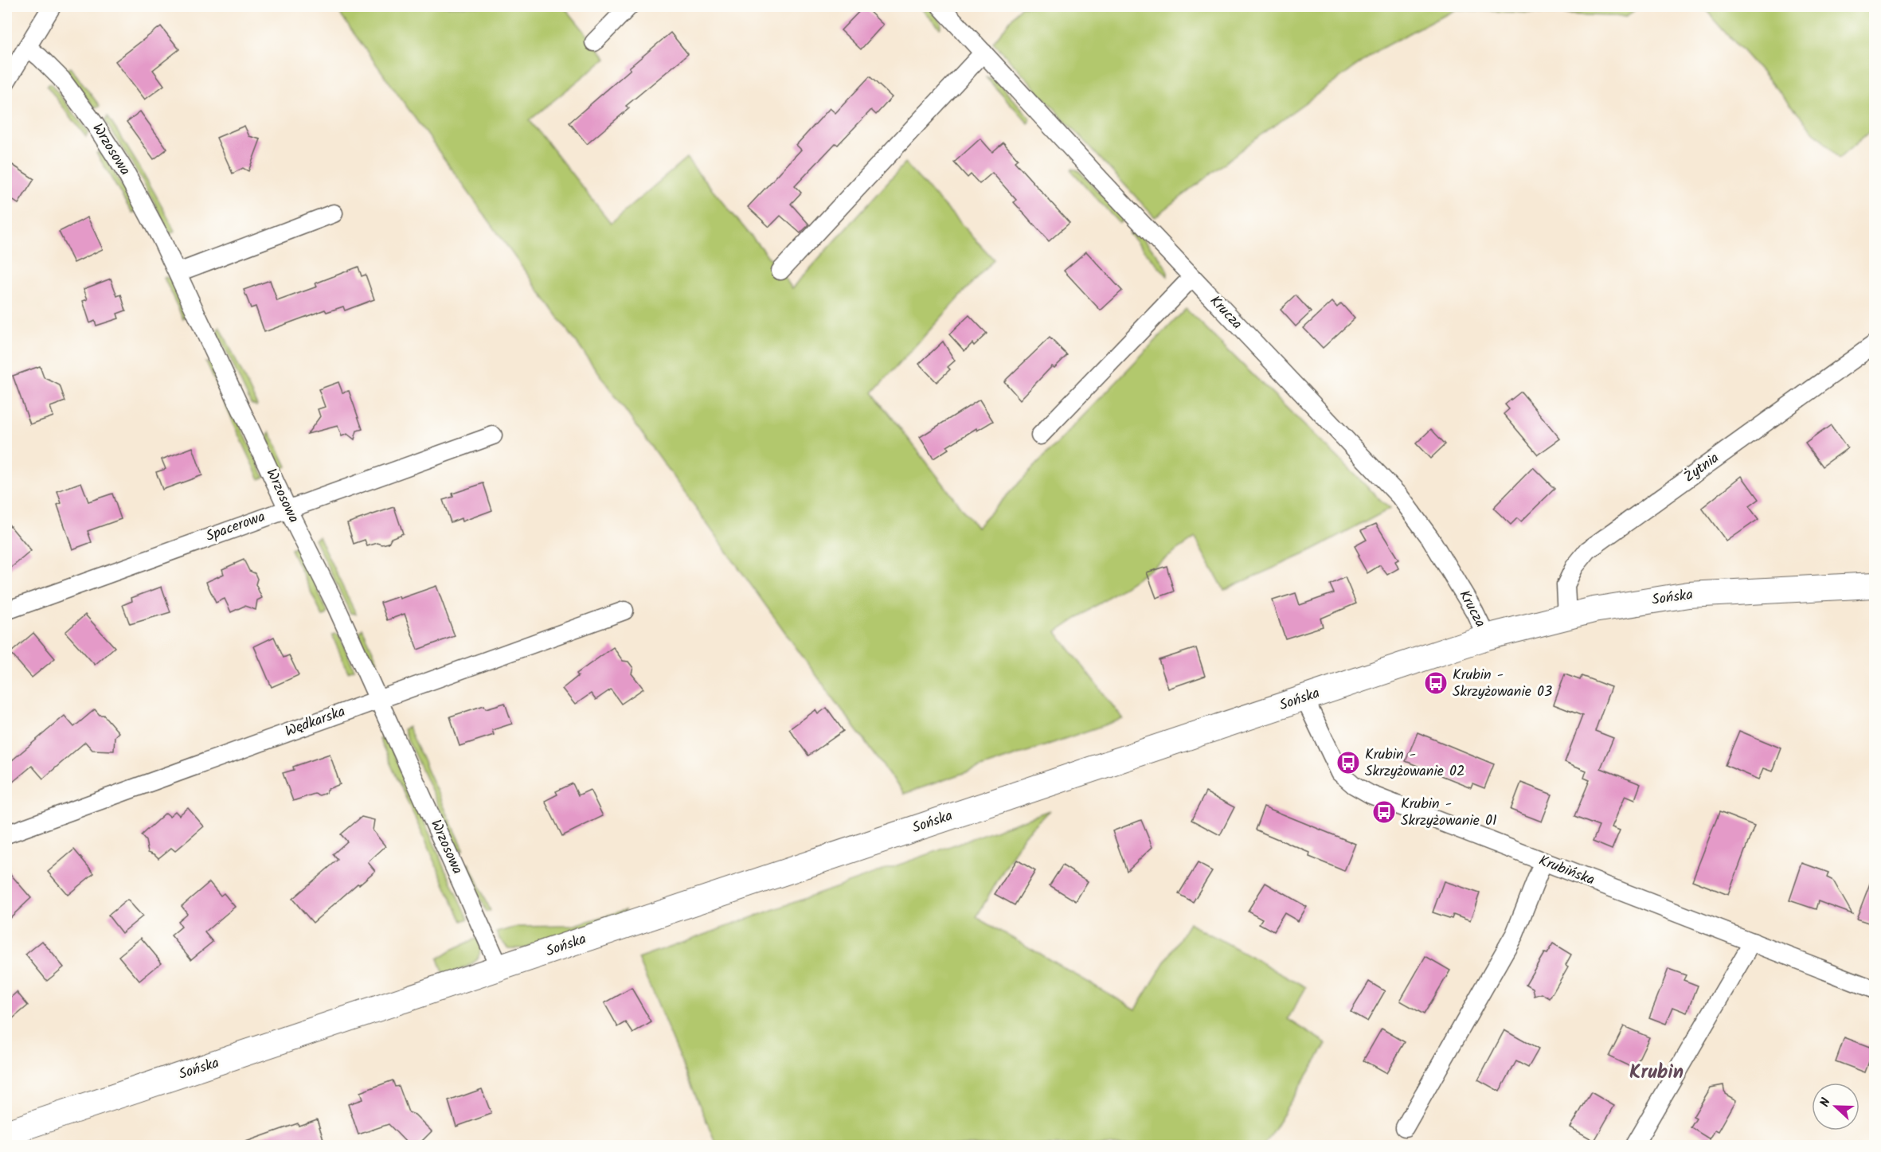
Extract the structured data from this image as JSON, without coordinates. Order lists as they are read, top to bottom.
{
  "streets": {
    "street": [
      "Wrzosowa",
      "Krucza",
      "Żytnia",
      "Spacerowa",
      "Sońska",
      "Wędkarska",
      "Krubińska"
    ]
  },
  "crossings": [
    ["Wrzosowa", "Spacerowa"],
    ["Wrzosowa", "Sońska"],
    ["Wrzosowa", "Wędkarska"],
    ["Krucza", "Sońska"],
    ["Żytnia", "Sońska"],
    ["Sońska", "Krubińska"]
  ],
  "districts": ["Krubin"],
  "places": {
    "bus stop": ["Krubin - Skrzyżowanie 03", "Krubin - Skrzyżowanie 02", "Krubin - Skrzyżowanie 01"]
  },
  "north": "left"
}
